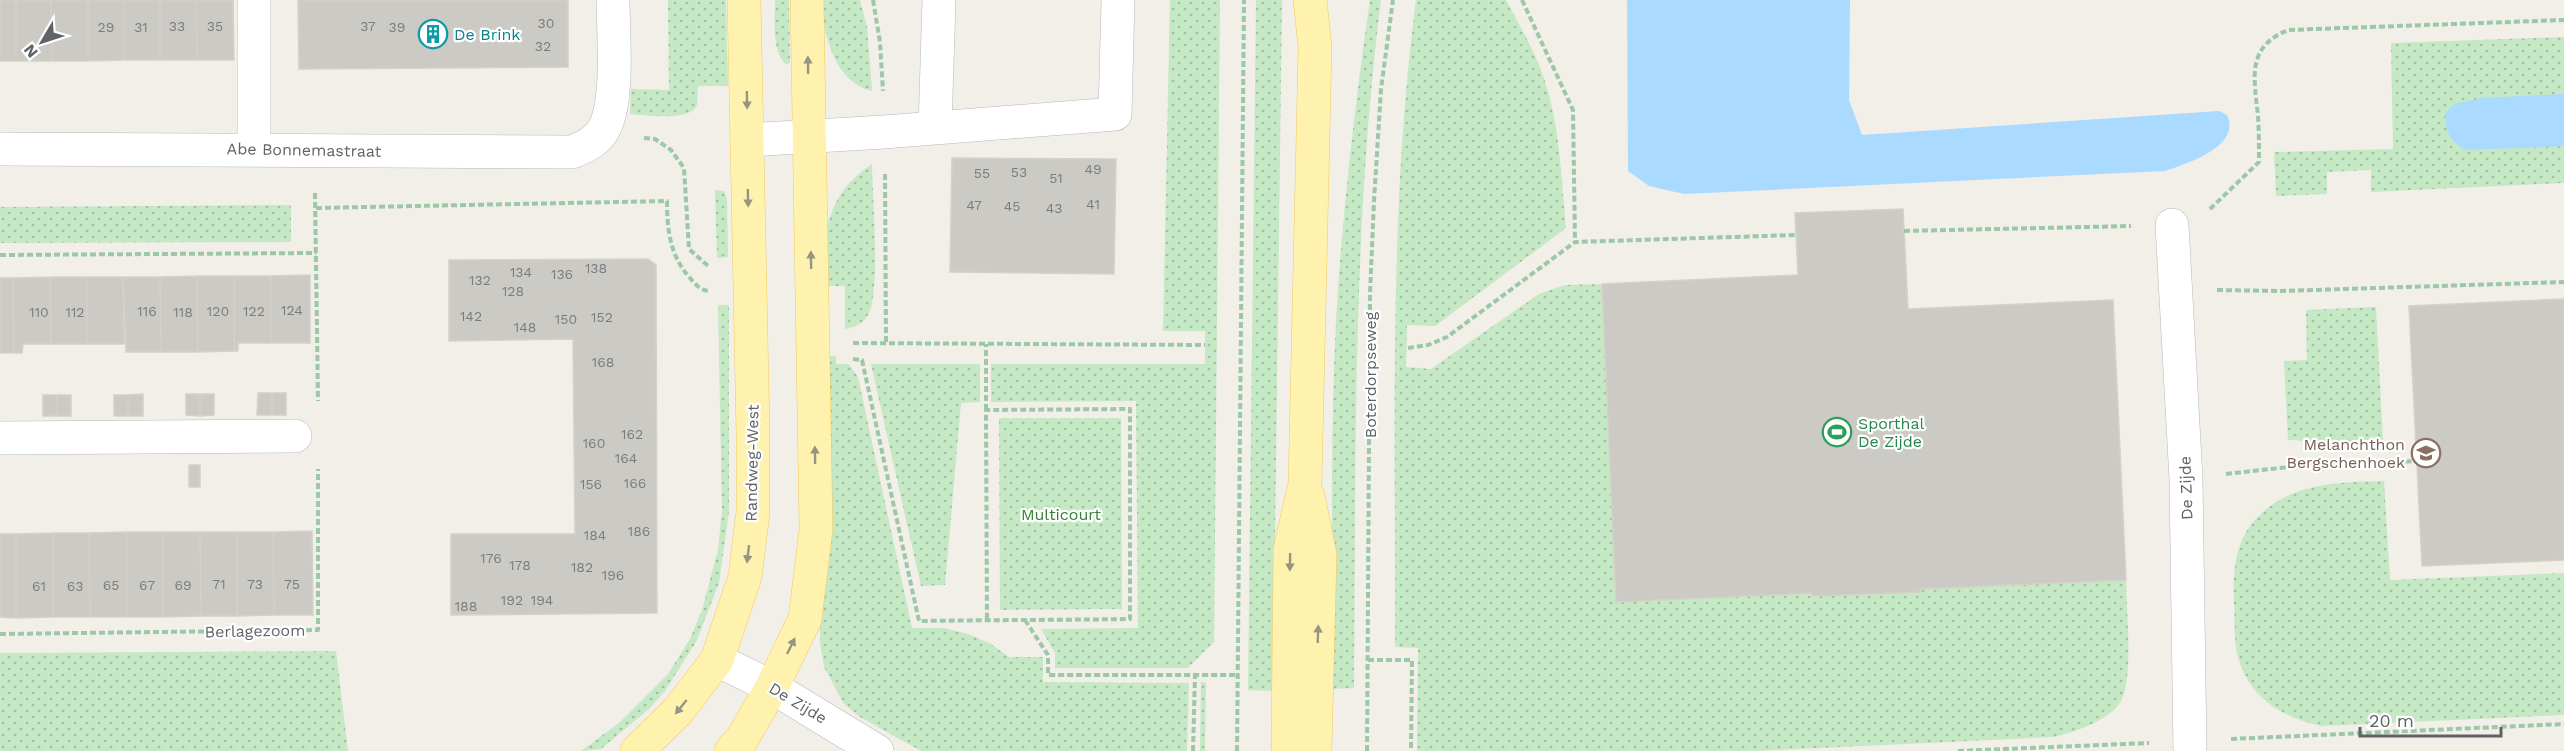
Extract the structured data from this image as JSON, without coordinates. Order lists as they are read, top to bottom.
{
  "streets": {
    "main road": ["Randweg-West"],
    "street": ["Abe Bonnemastraat", "De Zijde"],
    "path": ["Boterdorpseweg", "Berlagezoom"]
  },
  "crossings": [
    ["Abe Bonnemastraat", "Berlagezoom"],
    ["Randweg-West", "De Zijde"]
  ],
  "parks": ["Multicourt"],
  "places": {
    "building": ["De Brink"],
    "sports": ["Sporthal De Zijde"],
    "school or university": ["Melanchthon Bergschenhoek"]
  },
  "house_numbers": [
    "30",
    "33",
    "35",
    "37",
    "29",
    "31",
    "39",
    "32",
    "49",
    "53",
    "55",
    "51",
    "41",
    "47",
    "45",
    "43",
    "138",
    "134",
    "136",
    "132",
    "128",
    "124",
    "116",
    "120",
    "122",
    "110",
    "112",
    "118",
    "142",
    "152",
    "150",
    "148",
    "168",
    "162",
    "160",
    "164",
    "166",
    "156",
    "186",
    "184",
    "176",
    "178",
    "182",
    "196",
    "71",
    "73",
    "75",
    "65",
    "67",
    "69",
    "61",
    "63",
    "192",
    "194",
    "188"
  ],
  "scale_bar": "20 m",
  "north": "bottom left"
}
